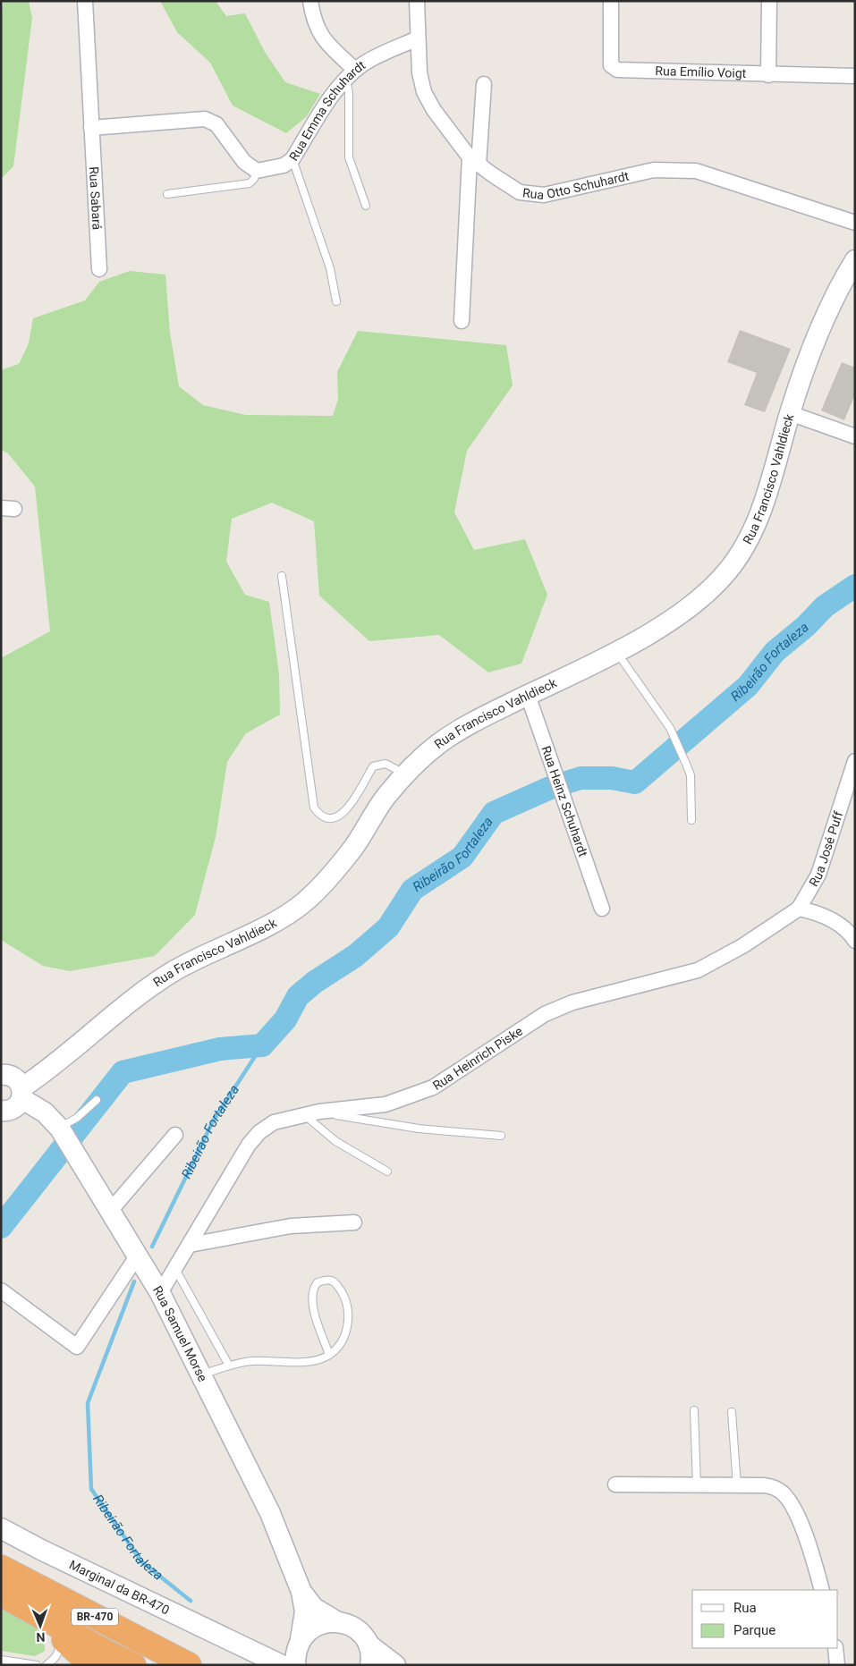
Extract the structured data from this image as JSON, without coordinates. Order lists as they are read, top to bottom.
{
  "streets": {
    "highway": ["BR-470"],
    "main road": ["Rua Francisco Vahldieck", "Rua Samuel Morse", "Marginal da BR-470"],
    "street": [
      "Rua Emílio Voigt",
      "Rua Emma Schuhardt",
      "Rua Otto Schuhardt",
      "Rua Sabará",
      "Rua Heinz Schuhardt",
      "Rua José Puff",
      "Rua Heinrich Piske"
    ]
  },
  "crossings": [
    ["Rua Emma Schuhardt", "Rua Otto Schuhardt"],
    ["Rua Francisco Vahldieck", "Rua Heinz Schuhardt"],
    ["Rua Francisco Vahldieck", "Rua Samuel Morse"],
    ["Rua José Puff", "Rua Heinrich Piske"],
    ["Rua Heinrich Piske", "Rua Samuel Morse"],
    ["Rua Samuel Morse", "Marginal da BR-470"]
  ],
  "water": ["Ribeirão Fortaleza"],
  "legend": ["Rua", "Parque"],
  "north": "bottom"
}
